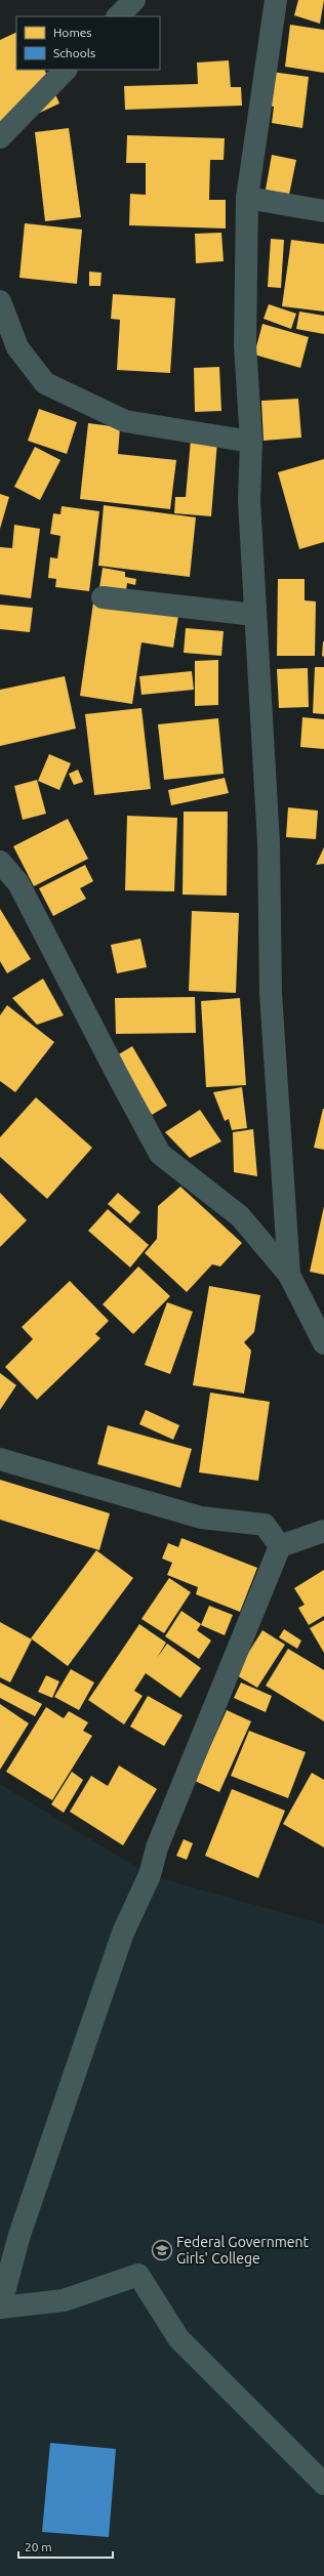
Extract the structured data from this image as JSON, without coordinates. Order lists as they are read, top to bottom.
{
  "places": {
    "school or university": ["Federal Government Girls' College"]
  },
  "legend": ["Homes", "Schools"],
  "scale_bar": "20 m"
}
